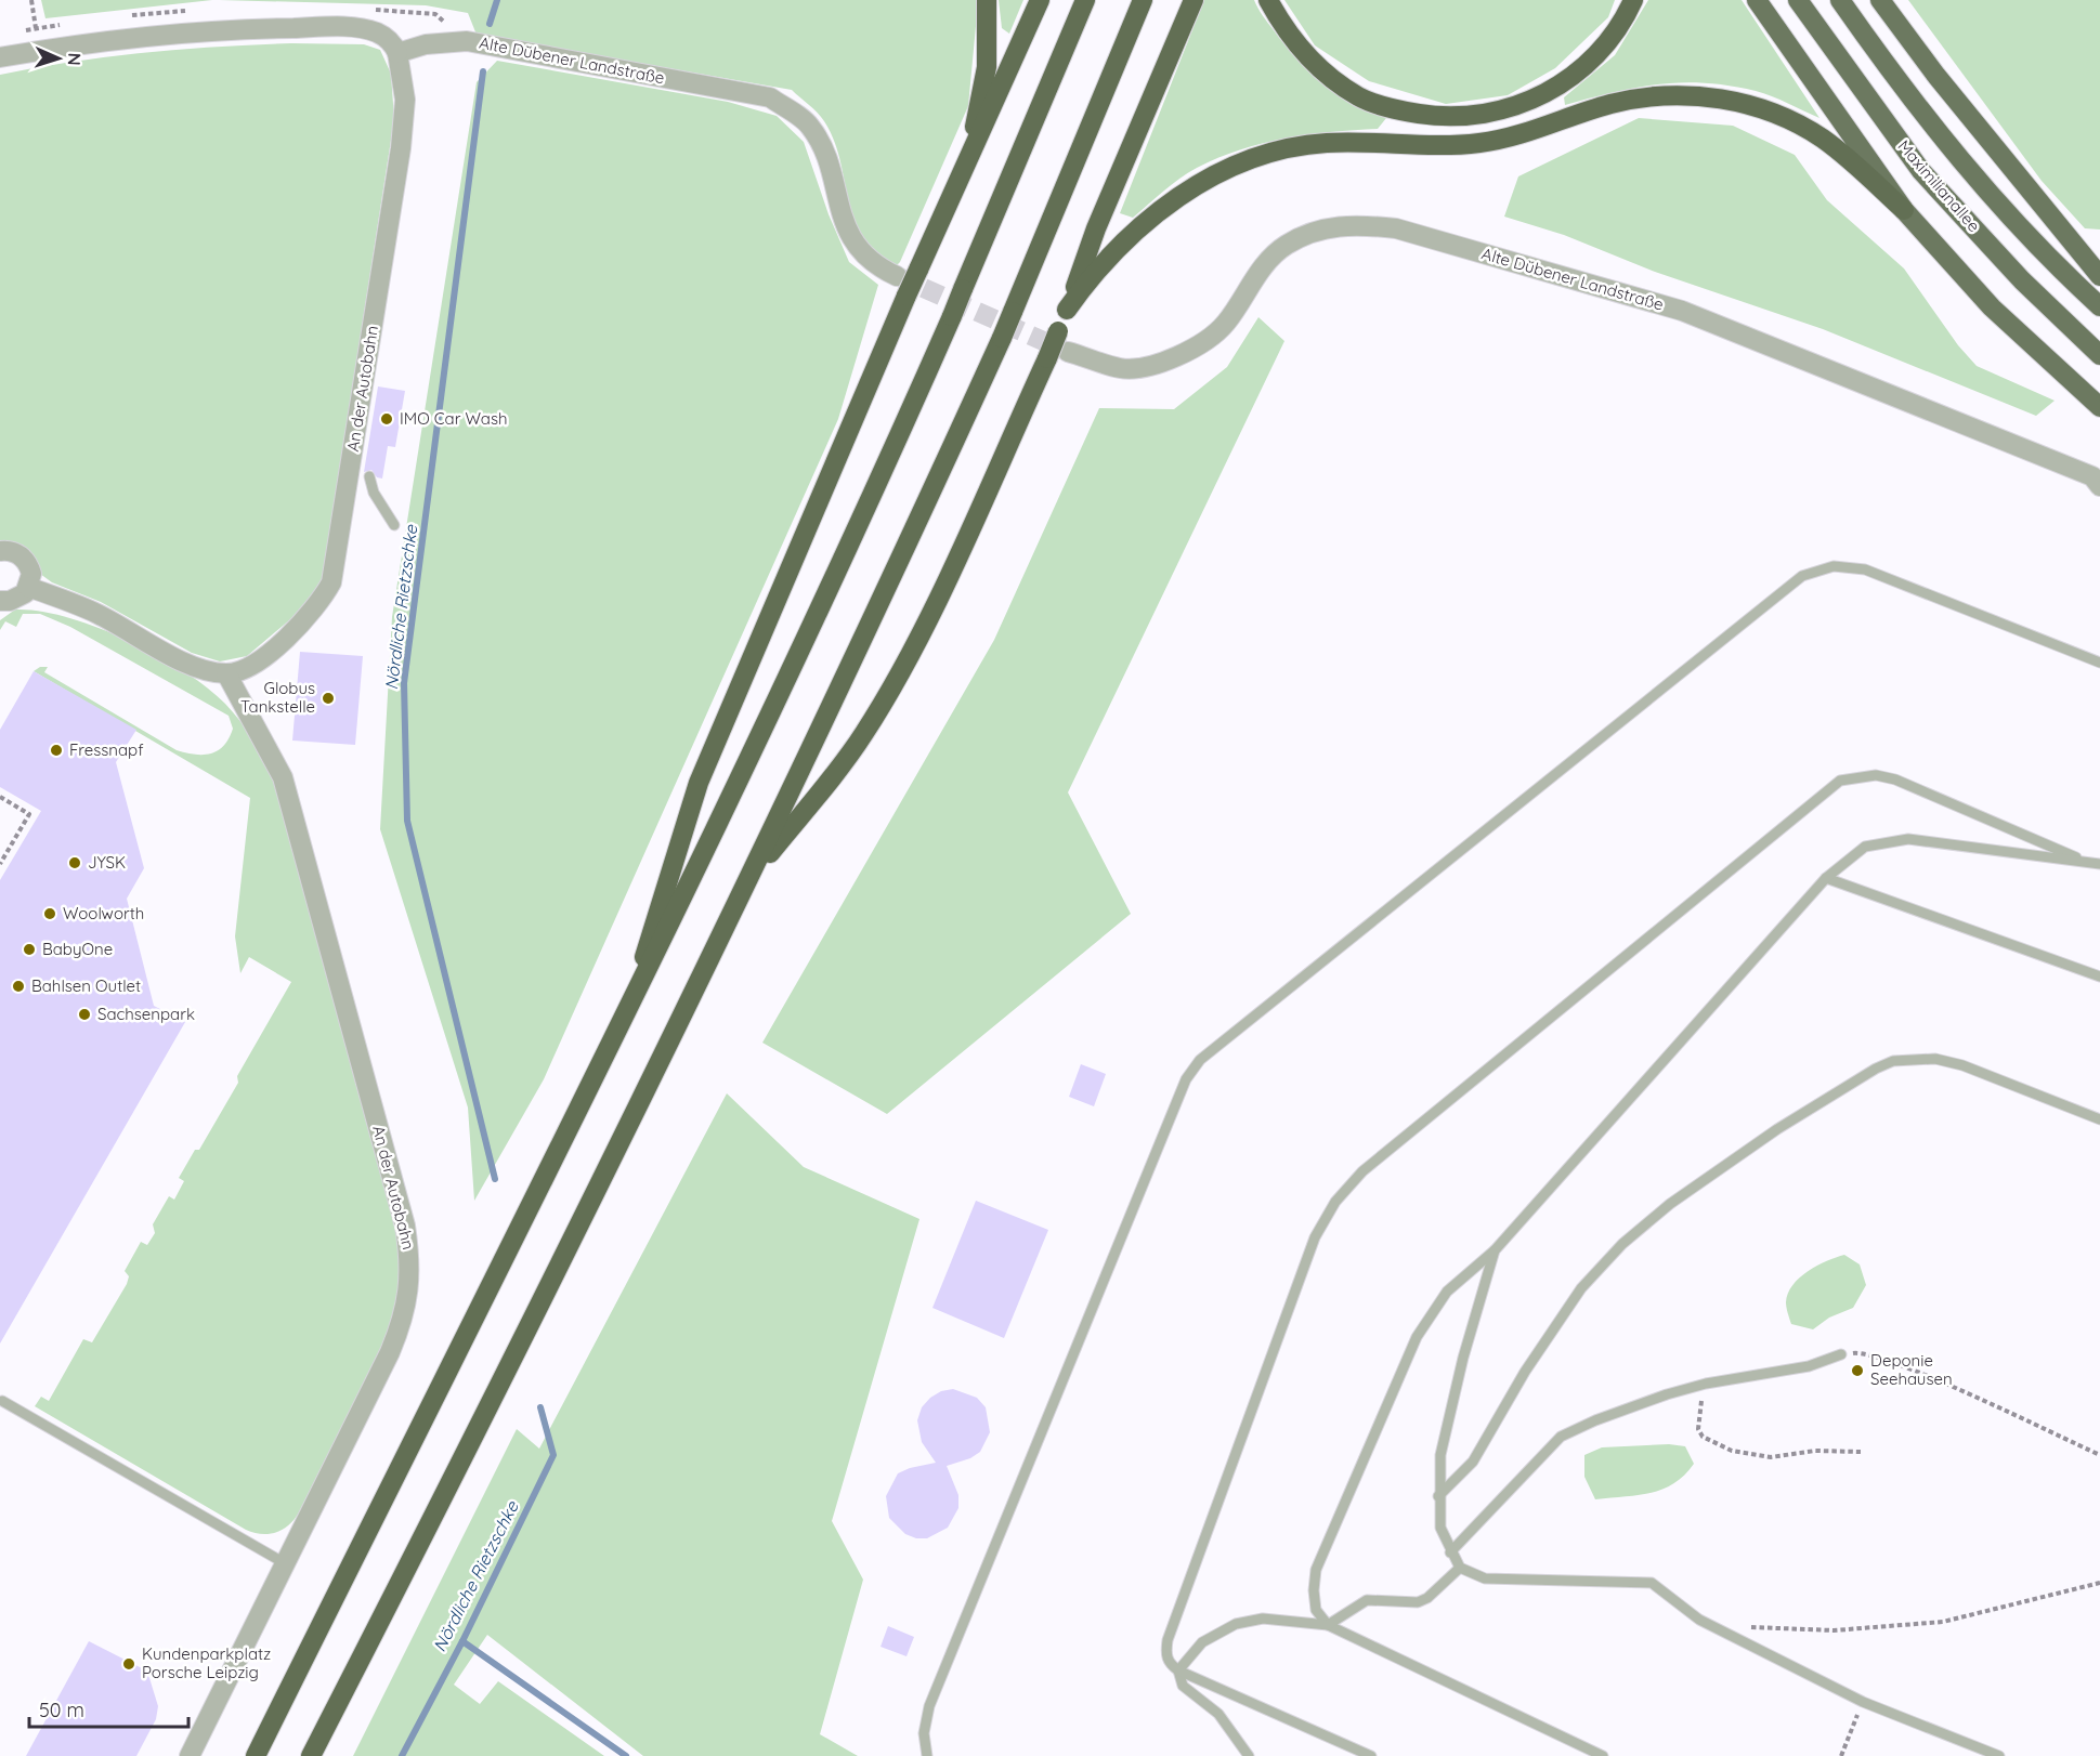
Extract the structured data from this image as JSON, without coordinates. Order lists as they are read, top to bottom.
{
  "streets": {
    "highway": ["Maximilianallee"],
    "street": ["Alte Dübener Landstraße", "An der Autobahn"]
  },
  "crossings": [
    ["Alte Dübener Landstraße", "An der Autobahn"]
  ],
  "water": ["Nördliche Rietzschke"],
  "places": [
    "IMO Car Wash",
    "Globus Tankstelle",
    "Fressnapf",
    "JYSK",
    "Woolworth",
    "BabyOne",
    "Bahlsen Outlet",
    "Sachsenpark",
    "Deponie Seehausen",
    "Kundenparkplatz Porsche Leipzig"
  ],
  "scale_bar": "50 m",
  "north": "right"
}
